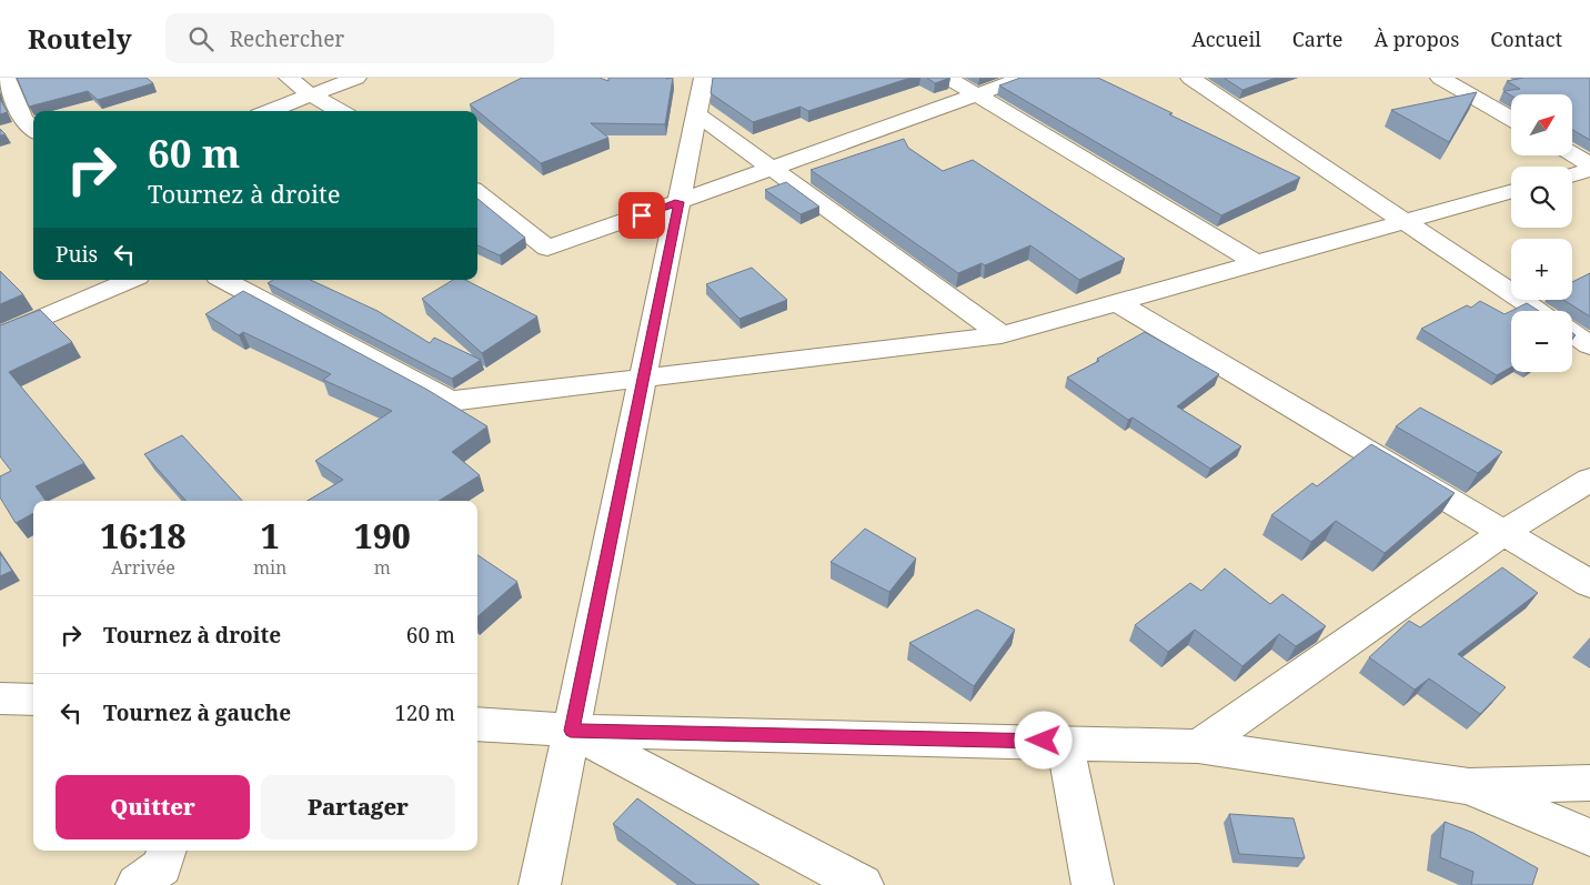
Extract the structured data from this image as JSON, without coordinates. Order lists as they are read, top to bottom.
{
  "north": "top right",
  "page": {
    "header": "Routely",
    "search": "Rechercher",
    "nav": [
      "Accueil",
      "Carte",
      "À propos",
      "Contact"
    ],
    "map_buttons": ["+", "−"],
    "turn": ["60 m", "Tournez à droite"],
    "then": "Puis",
    "eta": [
      "16:18",
      "Arrivée",
      "1",
      "min",
      "190",
      "m"
    ],
    "list": [
      {
        "name": "Tournez à droite",
        "value": "60 m"
      },
      {
        "name": "Tournez à gauche",
        "value": "120 m"
      }
    ],
    "buttons": ["Quitter", "Partager"]
  }
}
